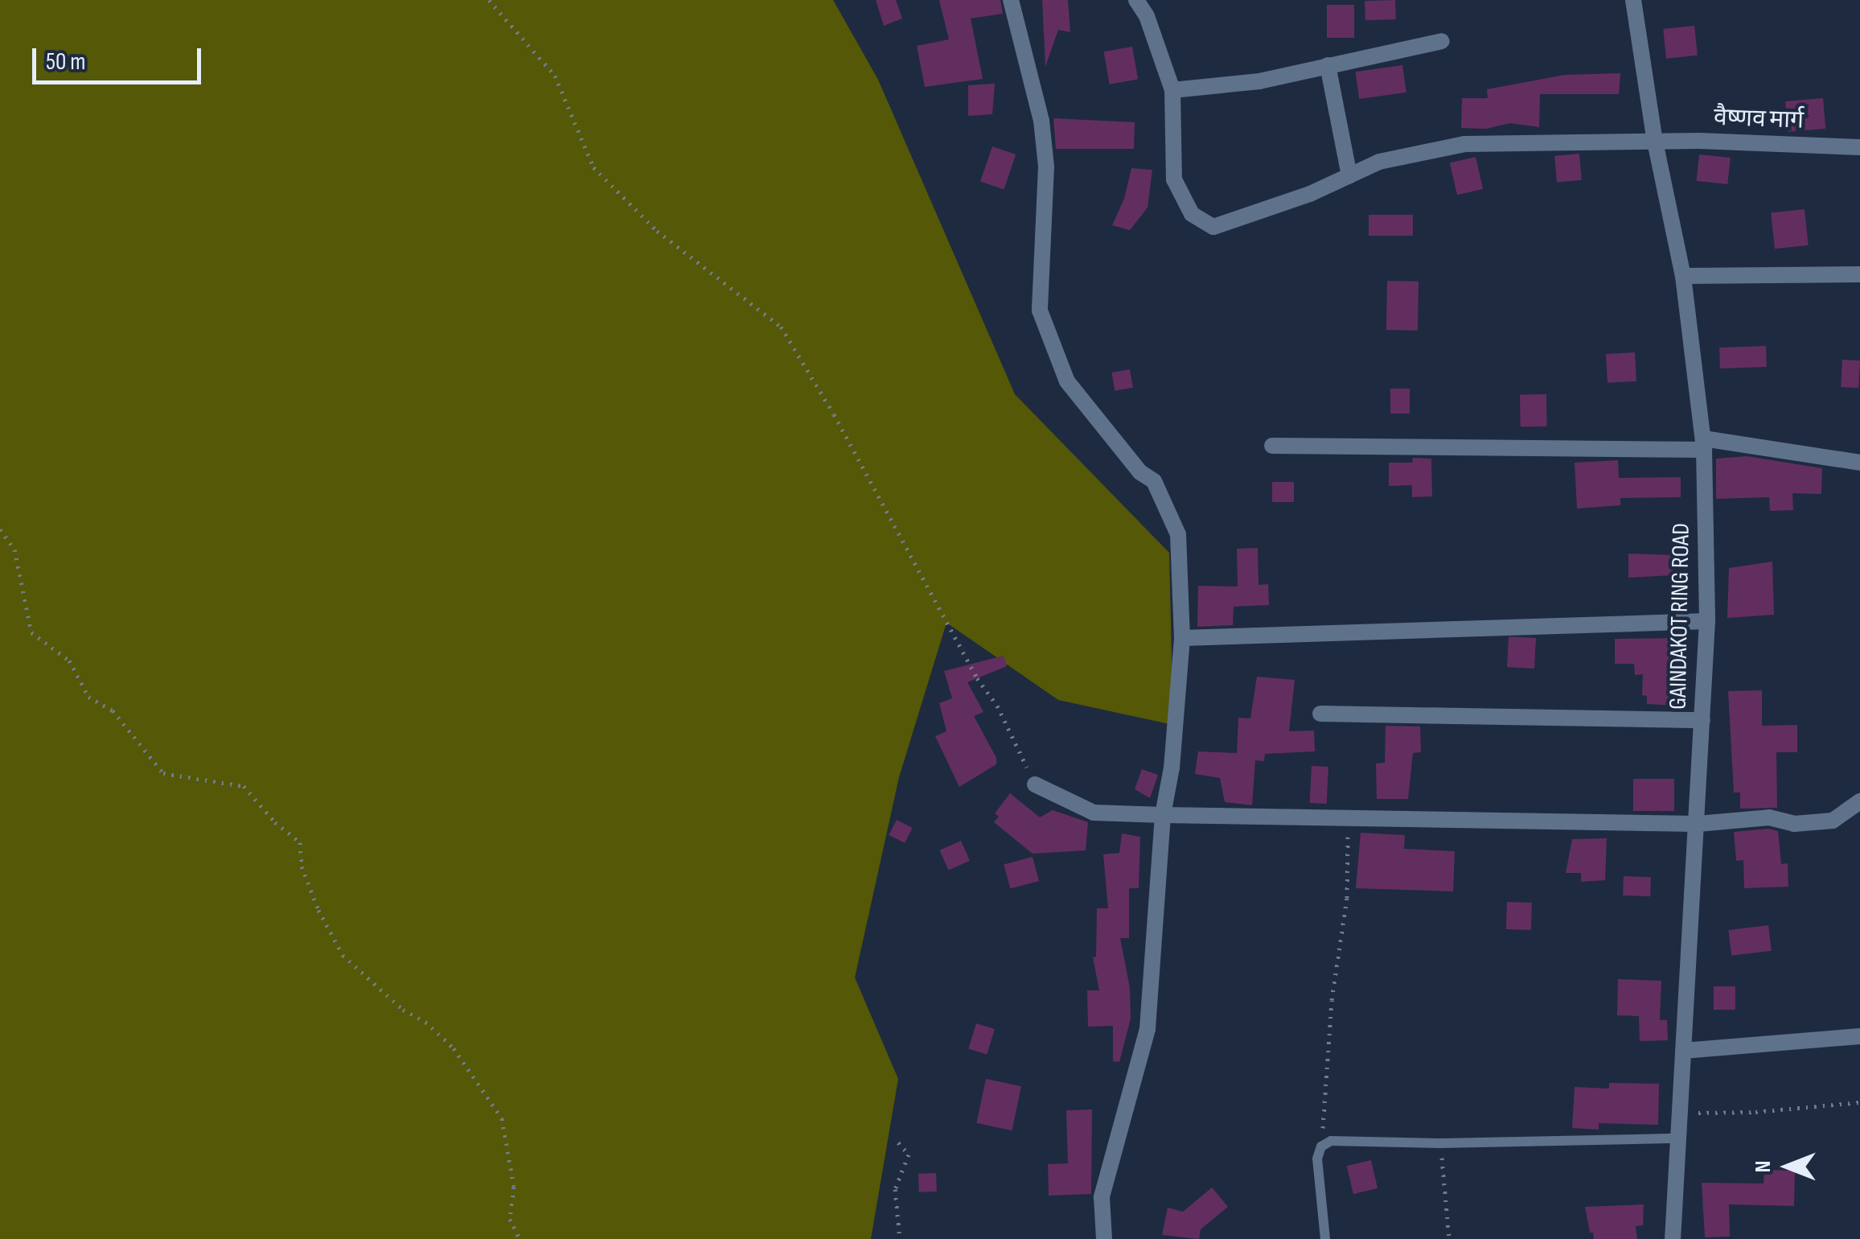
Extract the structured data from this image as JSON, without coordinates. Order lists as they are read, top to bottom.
{
  "streets": {
    "street": ["वैष्णव मार्ग", "GAINDAKOT RING ROAD"]
  },
  "crossings": [
    ["वैष्णव मार्ग", "GAINDAKOT RING ROAD"]
  ],
  "scale_bar": "50 m",
  "north": "left"
}
